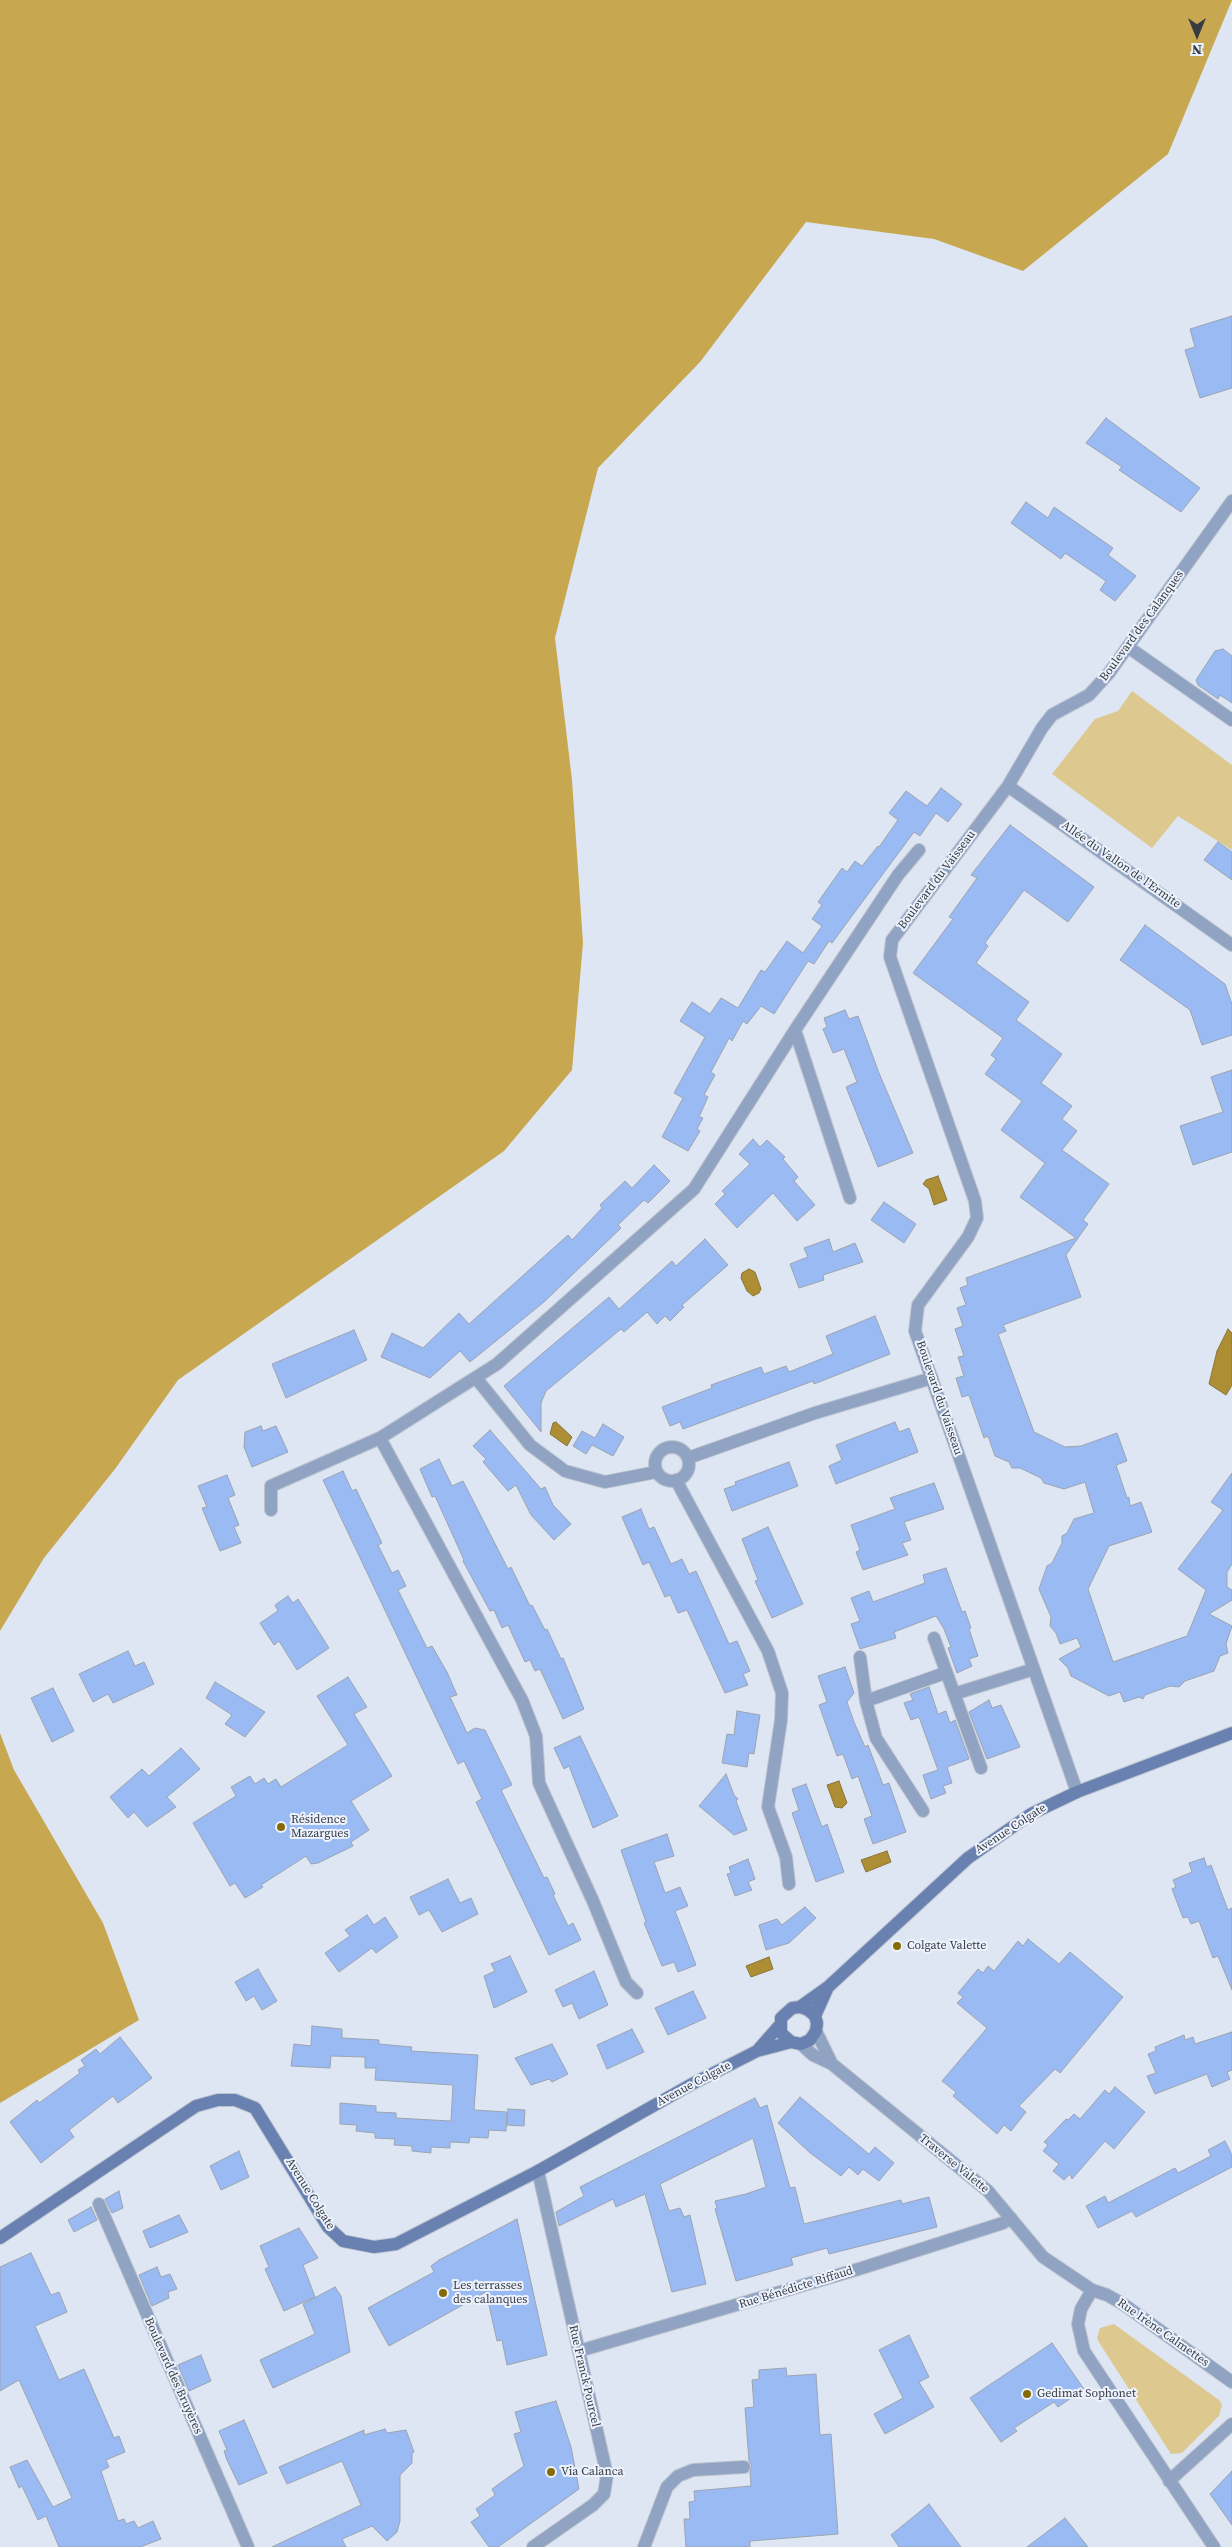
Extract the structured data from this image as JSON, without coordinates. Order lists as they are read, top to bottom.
{
  "streets": {
    "street": [
      "Boulevard des Calanques",
      "Allée du Vallon de l’Ermite",
      "Boulevard du Vaisseau",
      "Avenue Colgate",
      "Traverse Valette",
      "Rue Bénédicte Riffaud",
      "Rue Irène Calmettes",
      "Boulevard des Bruyères",
      "Rue Franck Pourcel"
    ]
  },
  "crossings": [
    ["Boulevard des Calanques", "Allée du Vallon de l’Ermite"],
    ["Boulevard des Calanques", "Boulevard du Vaisseau"],
    ["Allée du Vallon de l’Ermite", "Boulevard du Vaisseau"],
    ["Boulevard du Vaisseau", "Avenue Colgate"],
    ["Avenue Colgate", "Traverse Valette"],
    ["Avenue Colgate", "Rue Franck Pourcel"],
    ["Traverse Valette", "Rue Bénédicte Riffaud"],
    ["Traverse Valette", "Rue Irène Calmettes"],
    ["Rue Bénédicte Riffaud", "Rue Franck Pourcel"]
  ],
  "places": [
    "Résidence Mazargues",
    "Colgate Valette",
    "Les terrasses des calanques",
    "Gedimat Sophonet",
    "Via Calanca"
  ],
  "north": "bottom"
}
